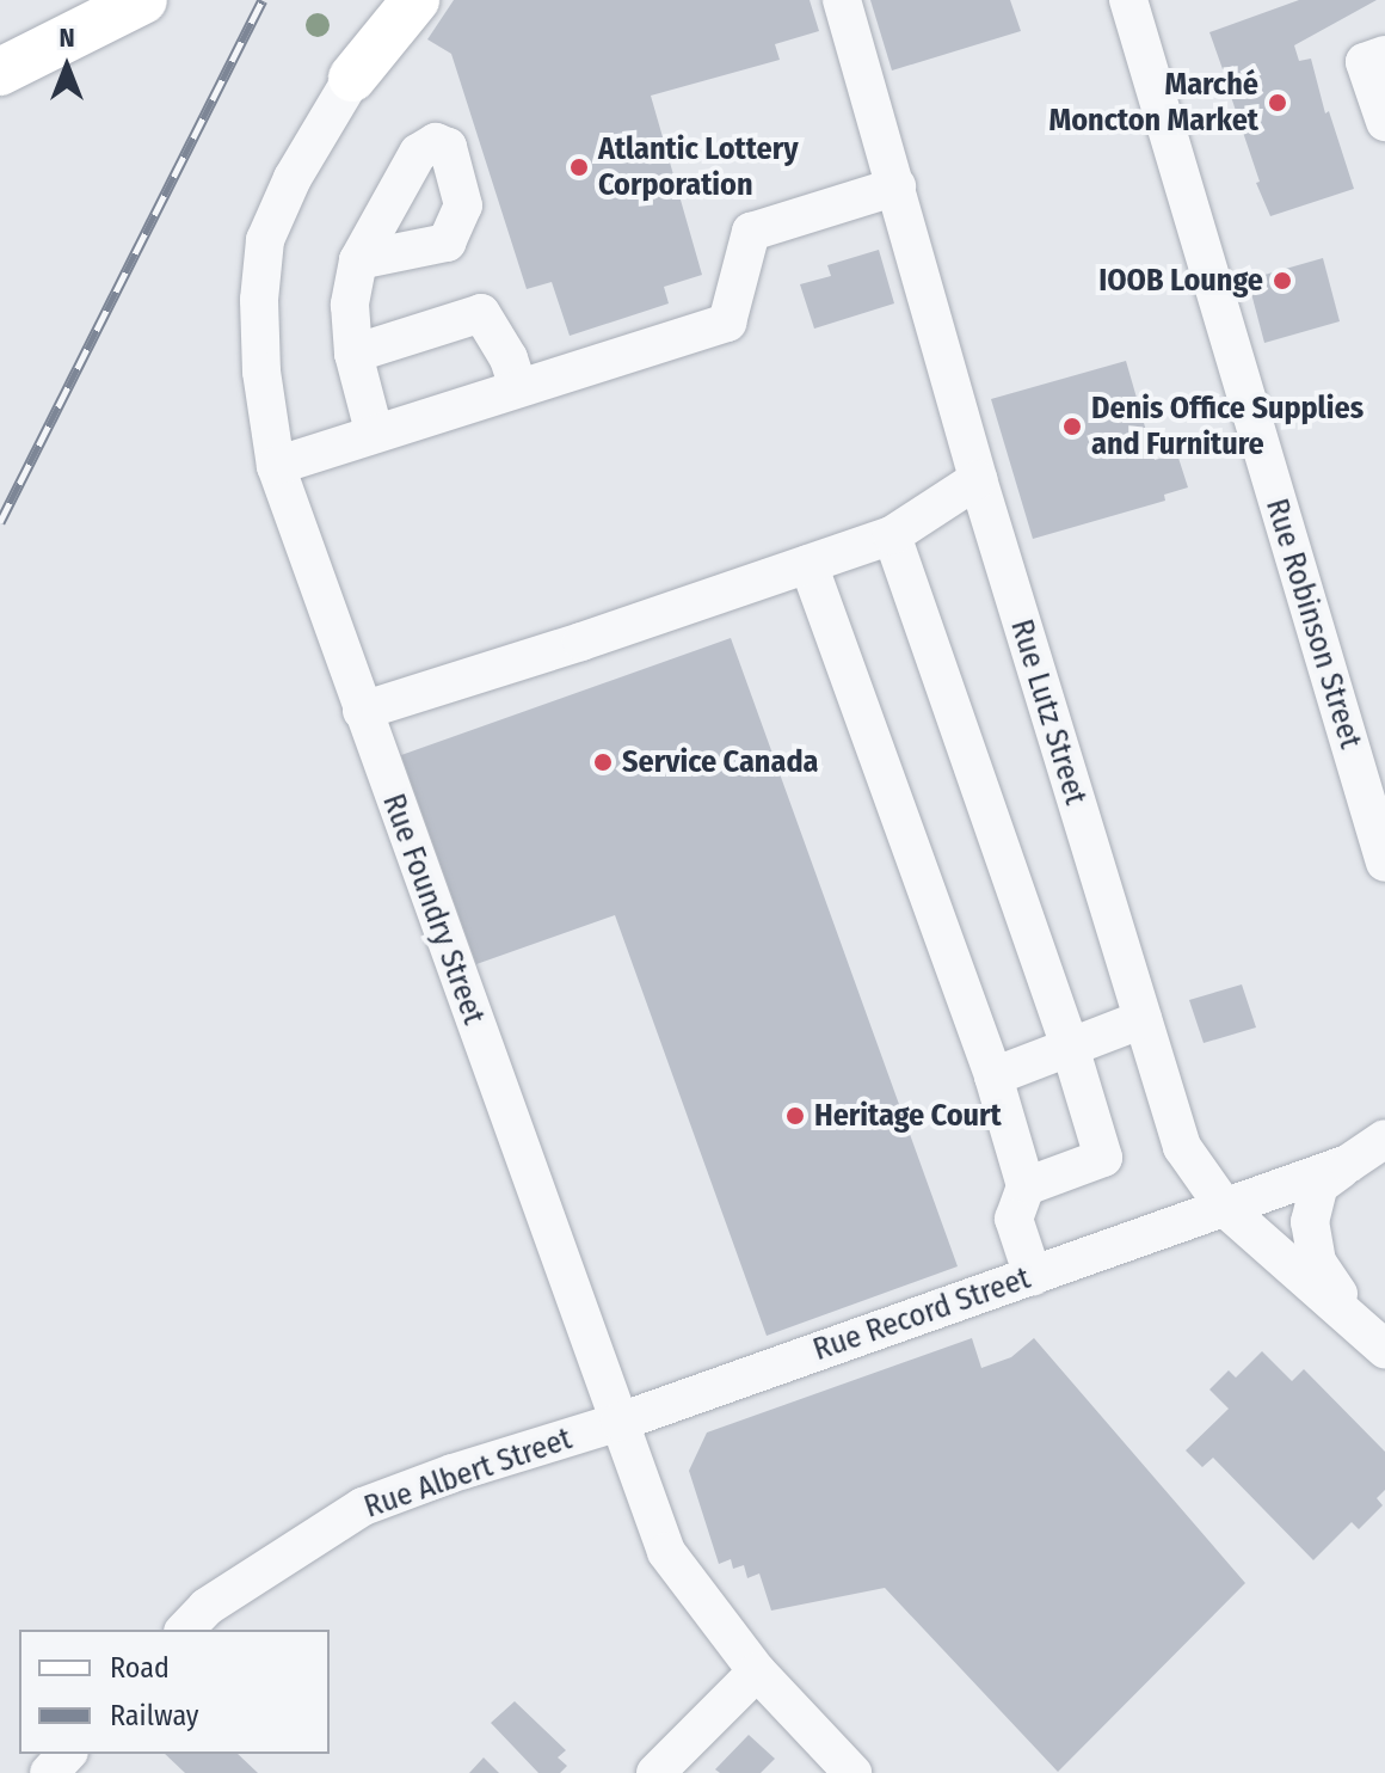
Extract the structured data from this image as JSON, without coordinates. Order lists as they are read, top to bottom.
{
  "streets": {
    "street": [
      "Rue Robinson Street",
      "Rue Lutz Street",
      "Rue Foundry Street",
      "Rue Record Street",
      "Rue Albert Street"
    ]
  },
  "crossings": [
    ["Rue Lutz Street", "Rue Record Street"],
    ["Rue Foundry Street", "Rue Record Street"],
    ["Rue Foundry Street", "Rue Albert Street"],
    ["Rue Record Street", "Rue Albert Street"]
  ],
  "places": [
    "Marché Moncton Market",
    "Atlantic Lottery Corporation",
    "IOOB Lounge",
    "Denis Office Supplies and Furniture",
    "Service Canada",
    "Heritage Court"
  ],
  "legend": ["Road", "Railway"],
  "north": "top"
}
